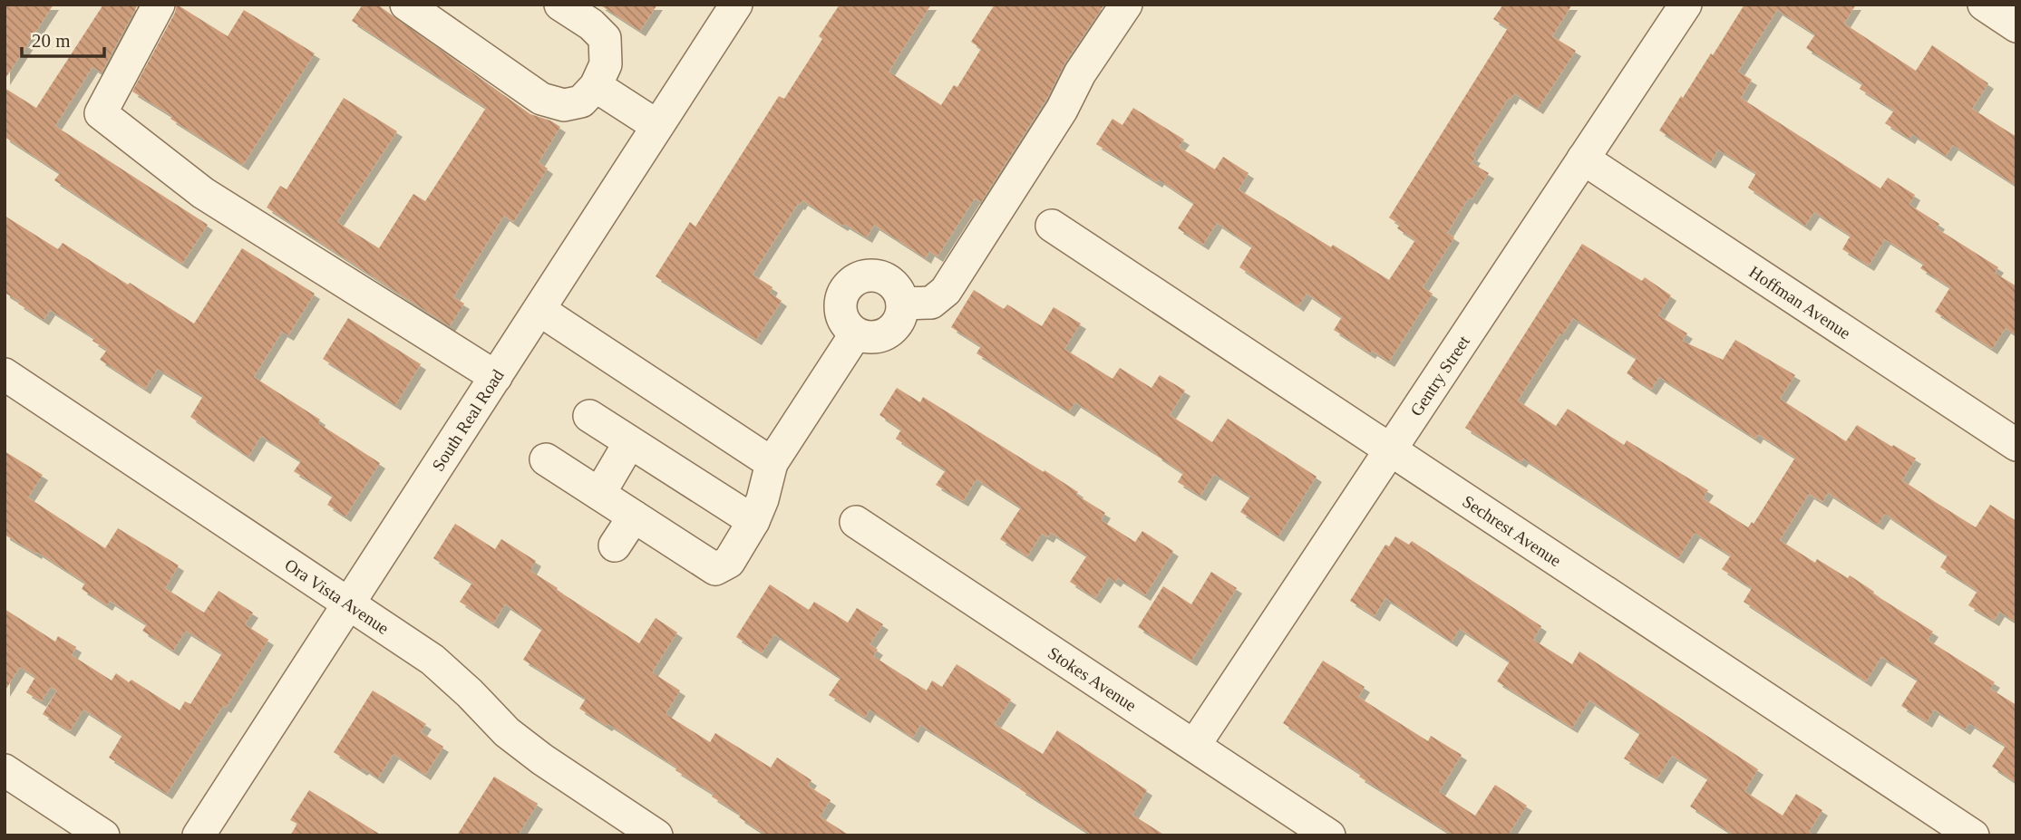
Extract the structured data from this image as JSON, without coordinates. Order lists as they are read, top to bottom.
{
  "streets": {
    "street": [
      "Hoffman Avenue",
      "Gentry Street",
      "South Real Road",
      "Sechrest Avenue",
      "Ora Vista Avenue",
      "Stokes Avenue"
    ]
  },
  "crossings": [
    ["Hoffman Avenue", "Gentry Street"],
    ["Gentry Street", "Sechrest Avenue"],
    ["Gentry Street", "Stokes Avenue"],
    ["South Real Road", "Ora Vista Avenue"]
  ],
  "scale_bar": "20 m"
}
